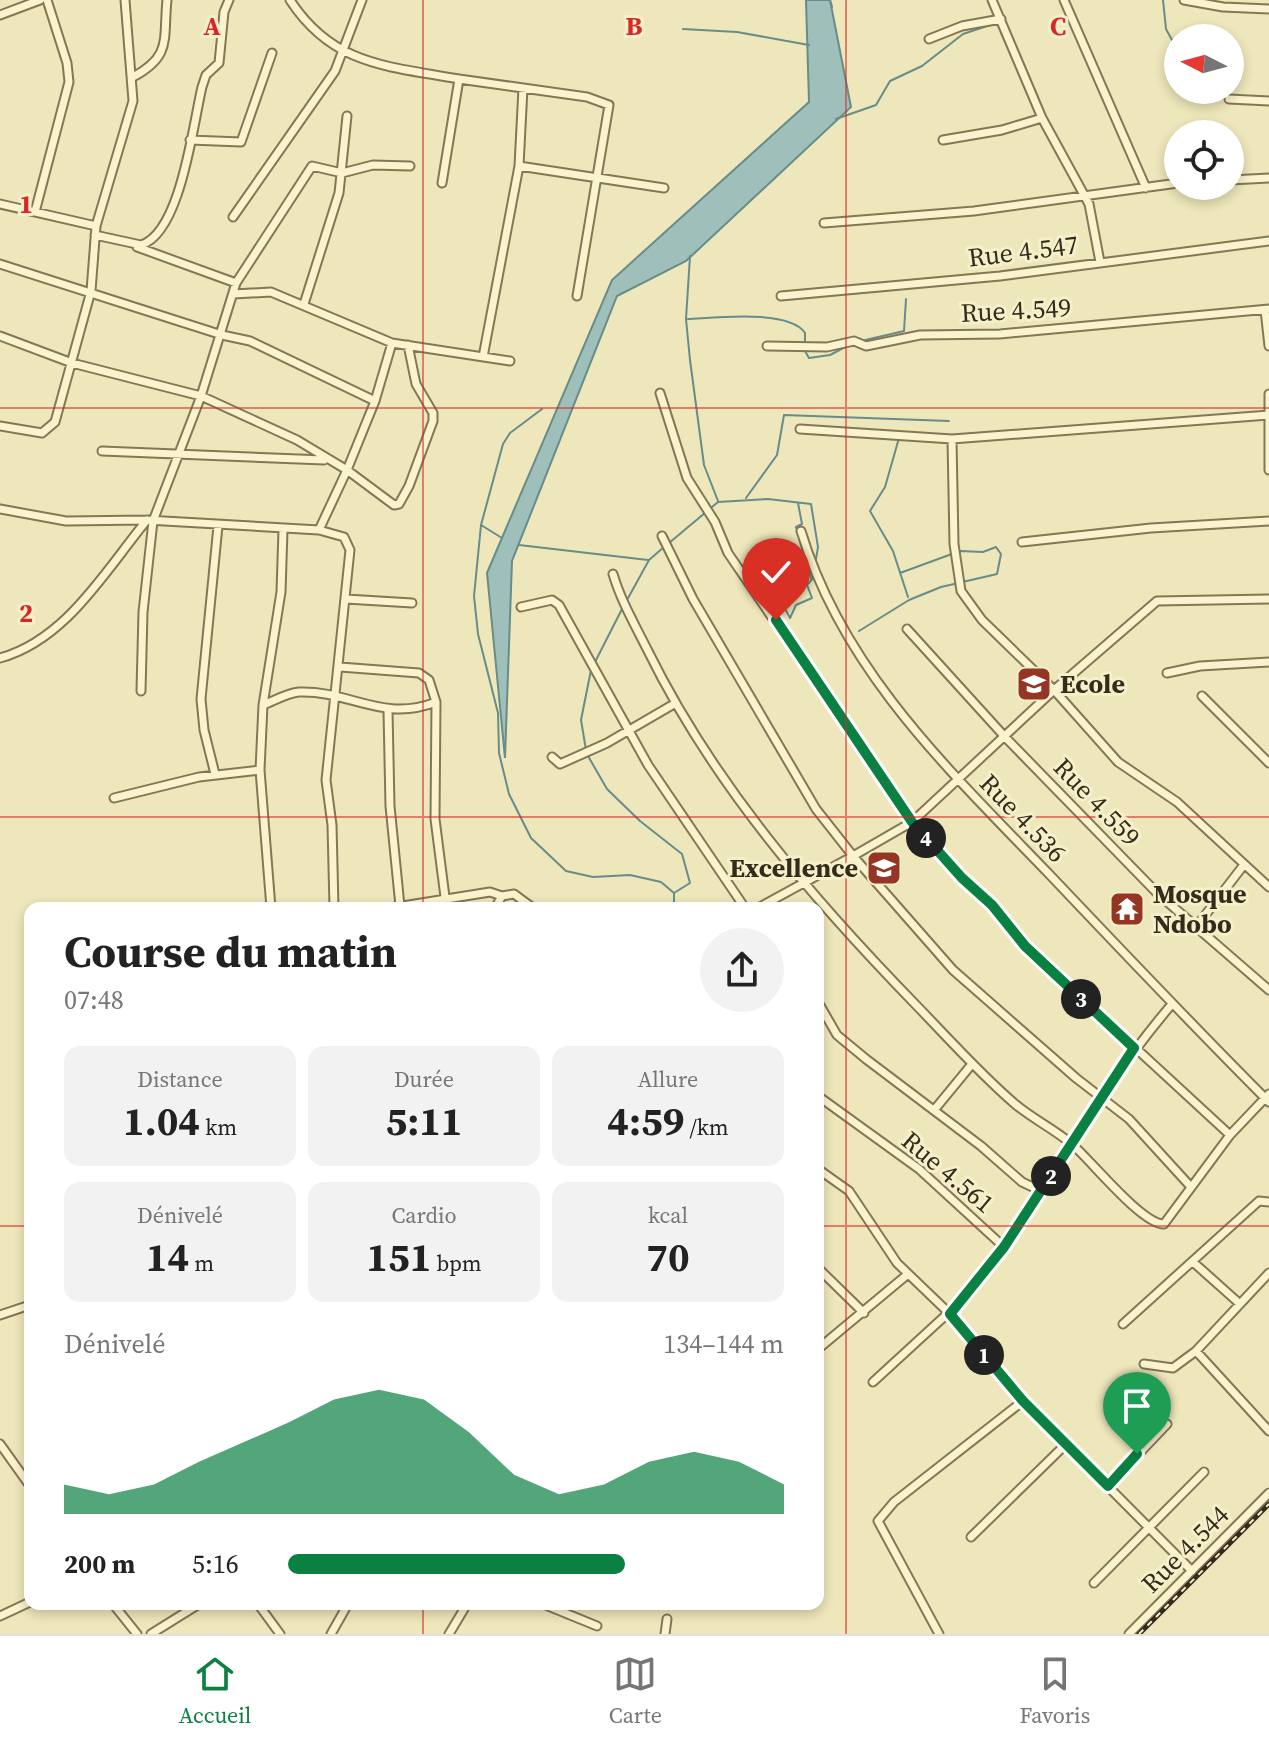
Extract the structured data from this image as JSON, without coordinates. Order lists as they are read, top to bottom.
{
  "streets": {
    "street": [
      "Rue 4.547",
      "Rue 4.549",
      "Rue 4.559",
      "Rue 4.536",
      "Rue 4.561",
      "Rue 4.544"
    ]
  },
  "crossings": [
    ["Rue 4.536", "Rue 4.561"]
  ],
  "places": {
    "school or university": ["Ecole", "Excellence"],
    "temple": ["Mosque Ndobo"]
  },
  "north": "left",
  "page": {
    "pins": [
      "4",
      "3",
      "2",
      "1"
    ],
    "heading": ["Course du matin", "07:48"],
    "stats": [
      ["Distance", "1.04 km"],
      ["Durée", "5:11"],
      ["Allure", "4:59 /km"],
      ["Dénivelé", "14 m"],
      ["Cardio", "151 bpm"],
      ["kcal", "70"]
    ],
    "chart": ["Dénivelé", "134–144 m"],
    "list": [
      {
        "name": "200 m",
        "note": "5:16"
      }
    ],
    "tabs": ["Accueil", "Carte", "Favoris"]
  },
  "grid": {
    "columns": ["A", "B", "C"],
    "rows": ["1", "2"]
  }
}
